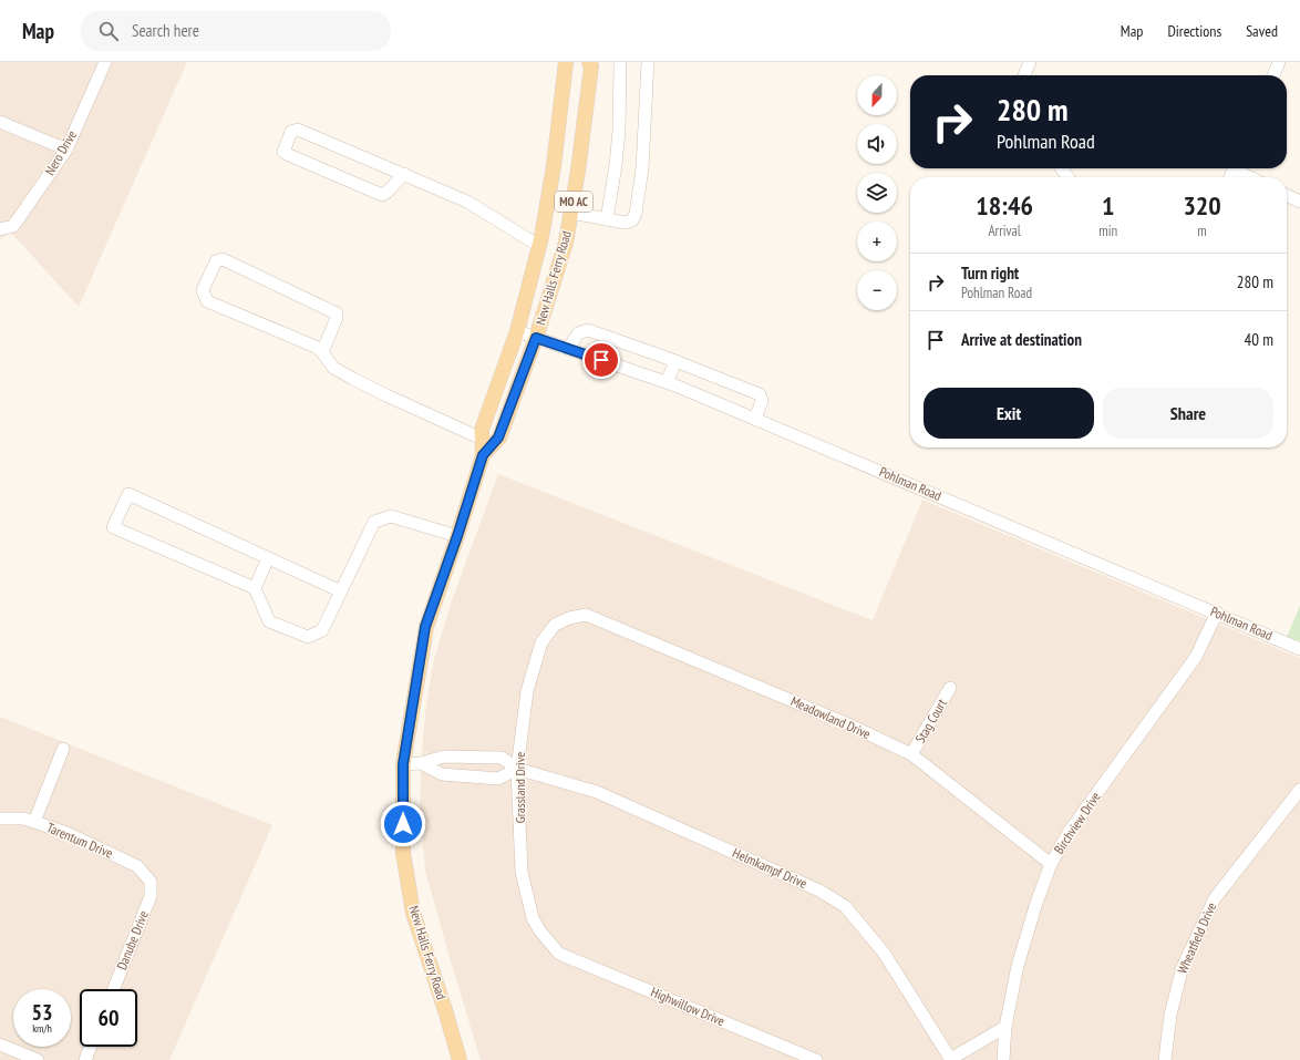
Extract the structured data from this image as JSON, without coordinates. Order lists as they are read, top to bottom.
{
  "streets": {
    "main road": ["MO AC", "New Halls Ferry Road"],
    "street": [
      "Nero Drive",
      "Pohlman Road",
      "Meadowland Drive",
      "Stag Court",
      "Grassland Drive",
      "Birchview Drive",
      "Tarentum Drive",
      "Helmkampf Drive",
      "Wheatfield Drive",
      "Danube Drive",
      "Highwillow Drive"
    ]
  },
  "crossings": [
    ["New Halls Ferry Road", "Pohlman Road"],
    ["New Halls Ferry Road", "Helmkampf Drive"],
    ["Pohlman Road", "Birchview Drive"],
    ["Meadowland Drive", "Stag Court"],
    ["Meadowland Drive", "Grassland Drive"],
    ["Meadowland Drive", "Birchview Drive"],
    ["Grassland Drive", "Helmkampf Drive"],
    ["Grassland Drive", "Highwillow Drive"],
    ["Tarentum Drive", "Danube Drive"]
  ],
  "north": "bottom",
  "page": {
    "header": "Map",
    "search": "Search here",
    "nav": ["Map", "Directions", "Saved"],
    "map_buttons": ["+", "−"],
    "turn": ["280 m", "Pohlman Road"],
    "eta": [
      "18:46",
      "Arrival",
      "1",
      "min",
      "320",
      "m"
    ],
    "list": [
      {
        "name": "Turn right",
        "note": "Pohlman Road",
        "value": "280 m"
      },
      {
        "name": "Arrive at destination",
        "value": "40 m"
      }
    ],
    "buttons": ["Exit", "Share"],
    "speed": "53 km/h",
    "limit": "60"
  }
}
